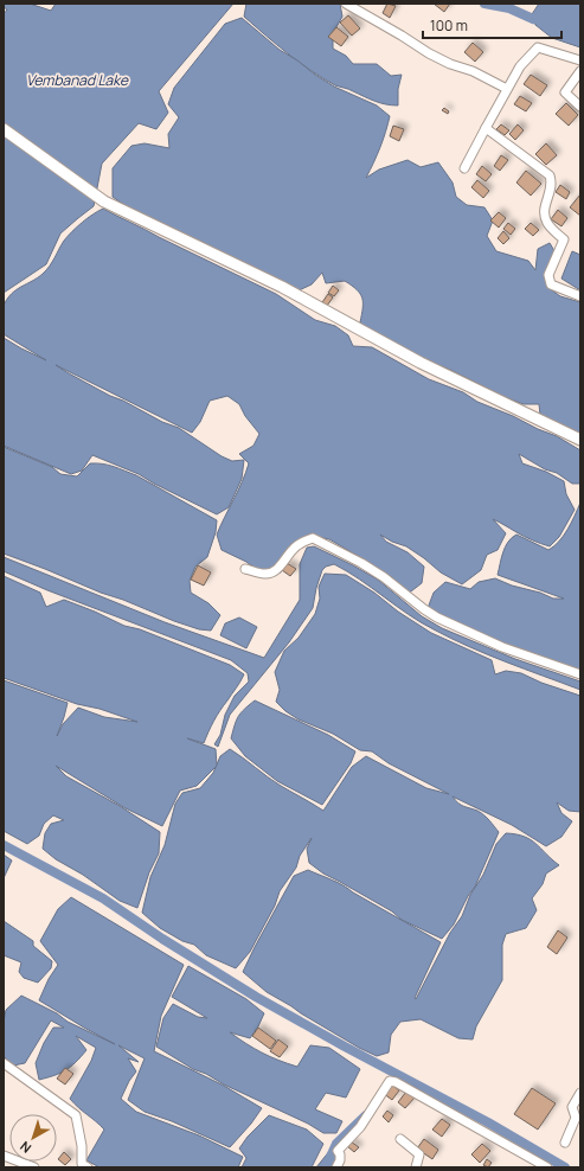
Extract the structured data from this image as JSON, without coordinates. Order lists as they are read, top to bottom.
{
  "water": ["Vembanad Lake"],
  "scale_bar": "100 m",
  "north": "bottom left"
}
